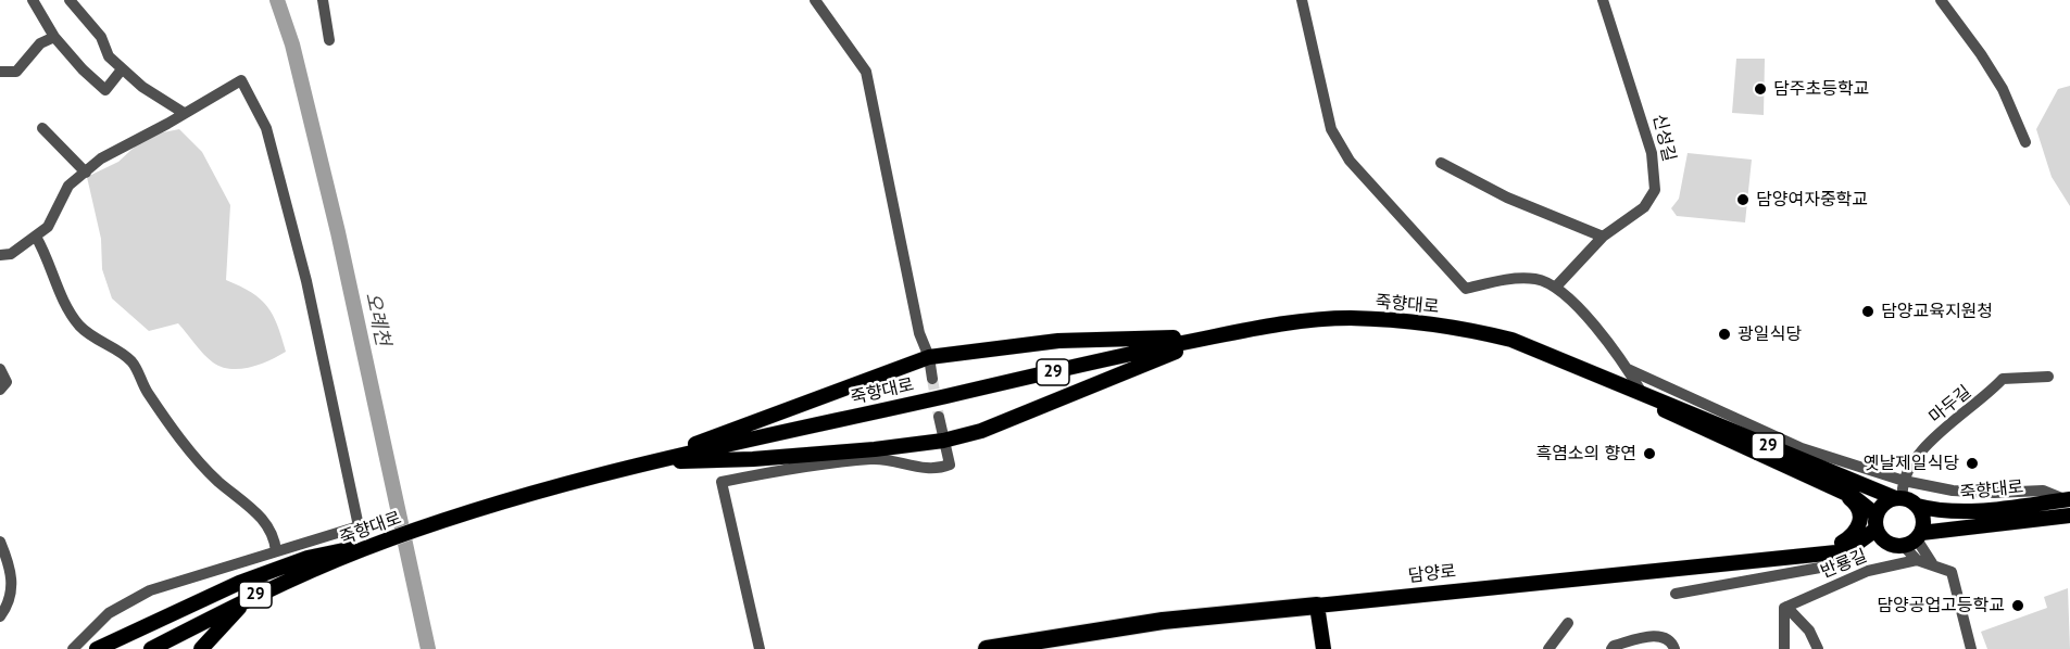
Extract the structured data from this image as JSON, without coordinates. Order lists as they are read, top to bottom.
{
  "streets": {
    "highway": ["담양로"],
    "main road": ["죽향대로", "29"],
    "street": ["신성길", "마두길", "반룡길"]
  },
  "crossings": [
    ["죽향대로", "마두길"],
    ["죽향대로", "담양로"],
    ["마두길", "담양로"]
  ],
  "water": ["오례천"],
  "places": [
    "담주초등학교",
    "담양여자중학교",
    "담양교육지원청",
    "광일식당",
    "흑염소의 향연",
    "옛날제일식당",
    "담양공업고등학교"
  ]
}
